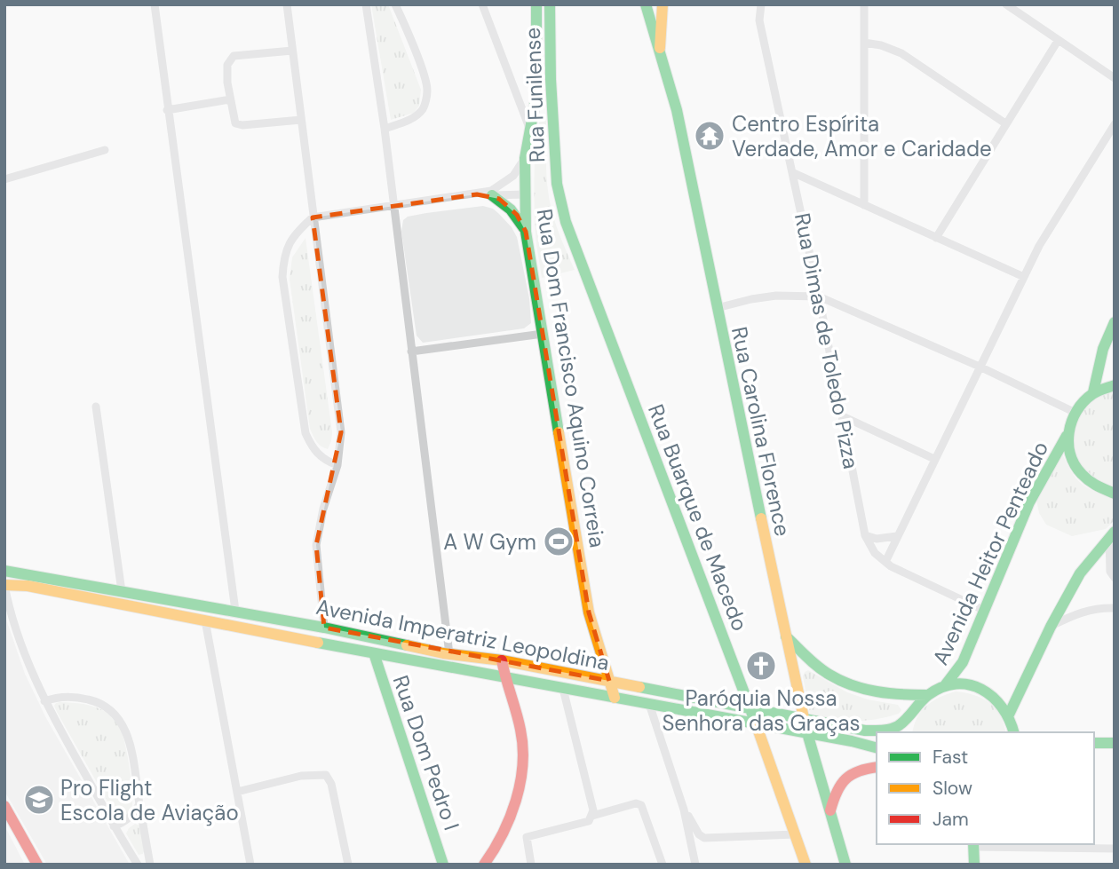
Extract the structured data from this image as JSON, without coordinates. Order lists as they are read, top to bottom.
{
  "streets": {
    "main road": [
      "Rua Funilense",
      "Rua Dom Francisco Aquino Correia",
      "Rua Carolina Florence",
      "Rua Buarque de Macedo",
      "Avenida Heitor Penteado",
      "Avenida Imperatriz Leopoldina",
      "Rua Dom Pedro I"
    ],
    "street": ["Rua Dimas de Toledo Pizza"]
  },
  "crossings": [
    ["Rua Funilense", "Rua Buarque de Macedo"],
    ["Rua Dimas de Toledo Pizza", "Avenida Heitor Penteado"],
    ["Rua Dom Francisco Aquino Correia", "Avenida Imperatriz Leopoldina"],
    ["Rua Carolina Florence", "Avenida Imperatriz Leopoldina"],
    ["Rua Buarque de Macedo", "Avenida Imperatriz Leopoldina"],
    ["Avenida Imperatriz Leopoldina", "Rua Dom Pedro I"]
  ],
  "places": {
    "temple": ["Centro Espírita Verdade, Amor e Caridade"],
    "sports": ["A W Gym"],
    "church": ["Paróquia Nossa Senhora das Graças"],
    "school or university": ["Pro Flight Escola de Aviação"]
  },
  "legend": ["Fast", "Slow", "Jam"]
}
